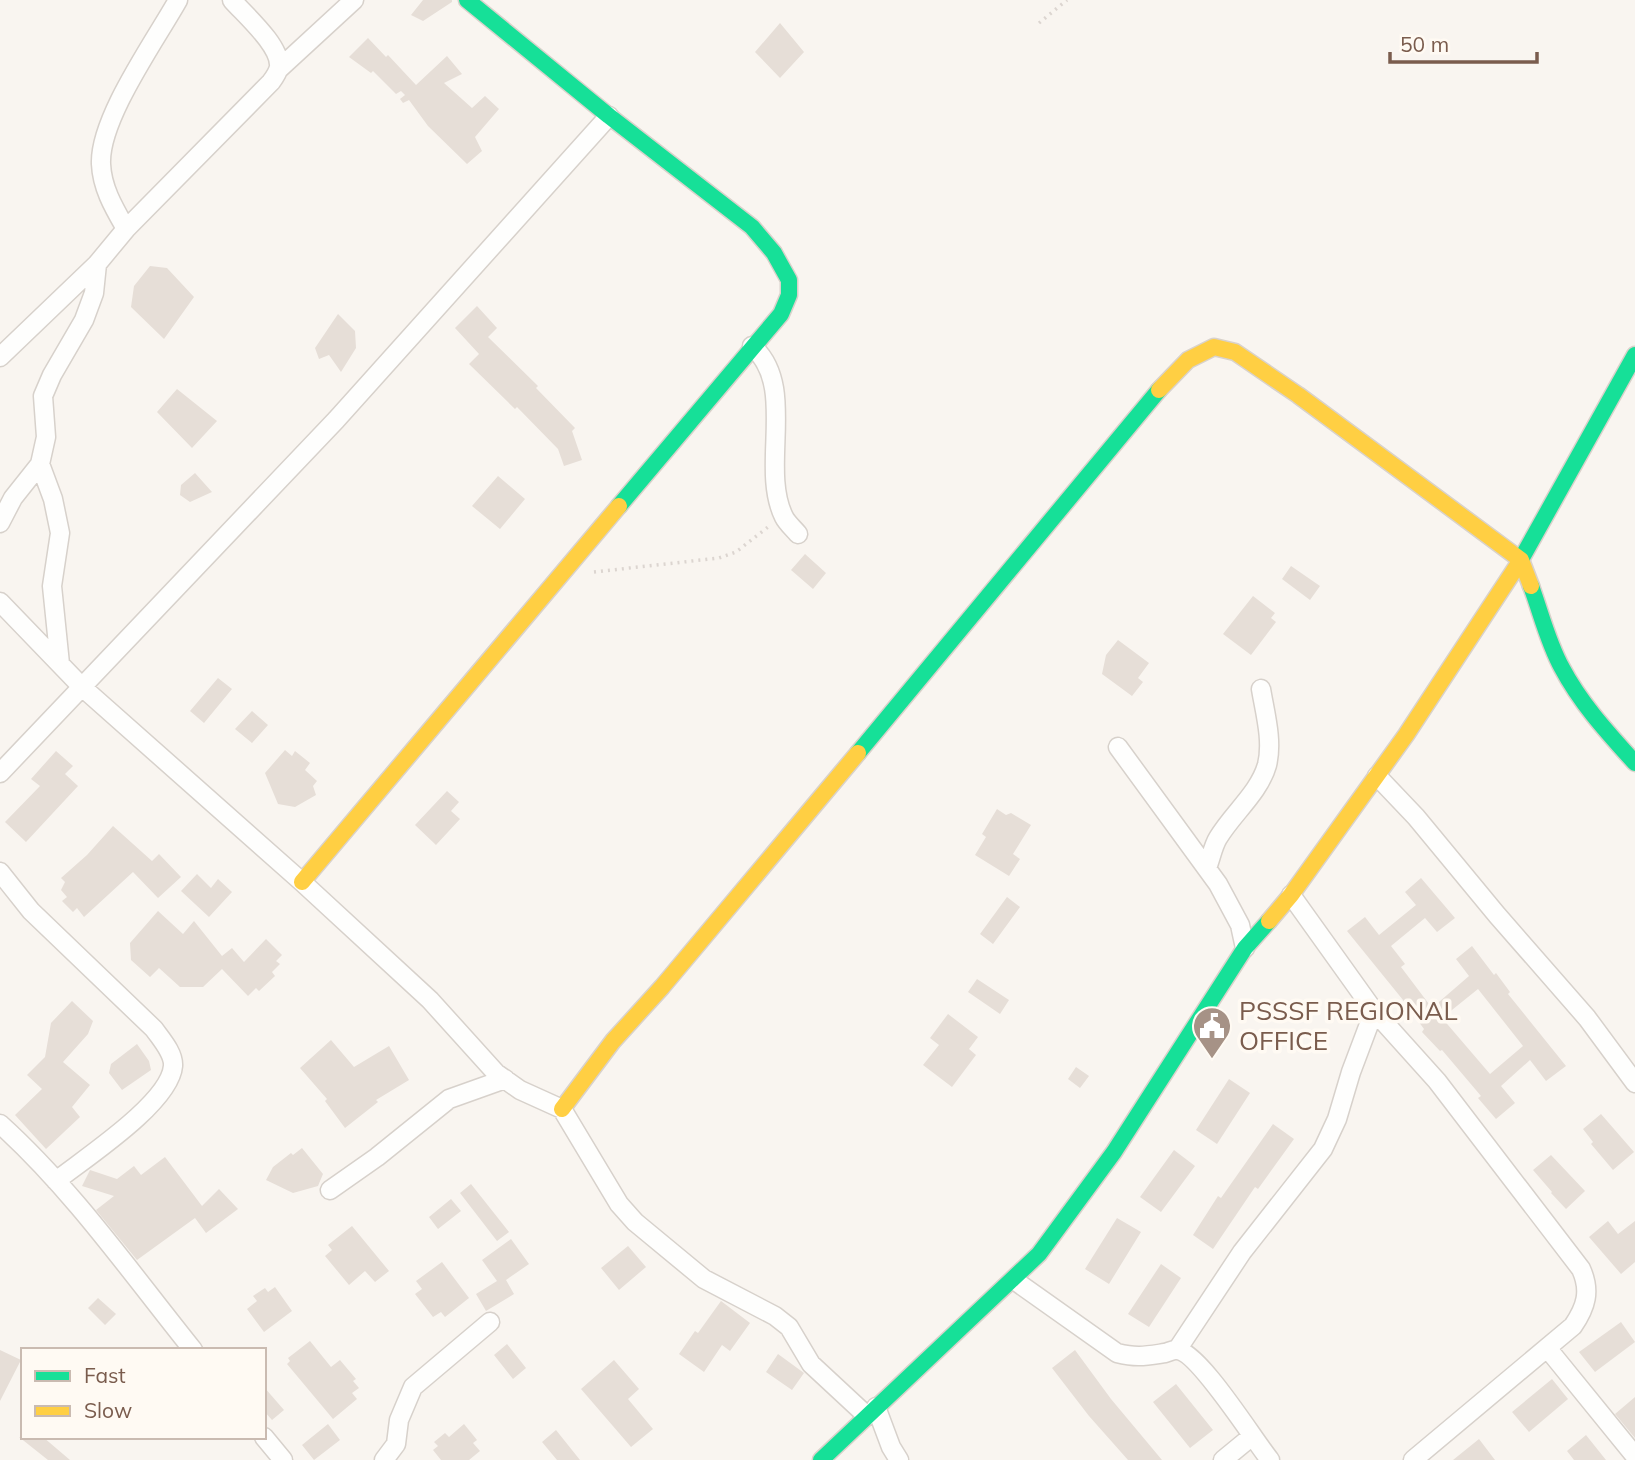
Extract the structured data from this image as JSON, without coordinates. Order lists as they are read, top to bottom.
{
  "places": {
    "public building": ["PSSSF REGIONAL OFFICE"]
  },
  "legend": ["Fast", "Slow"],
  "scale_bar": "50 m"
}
